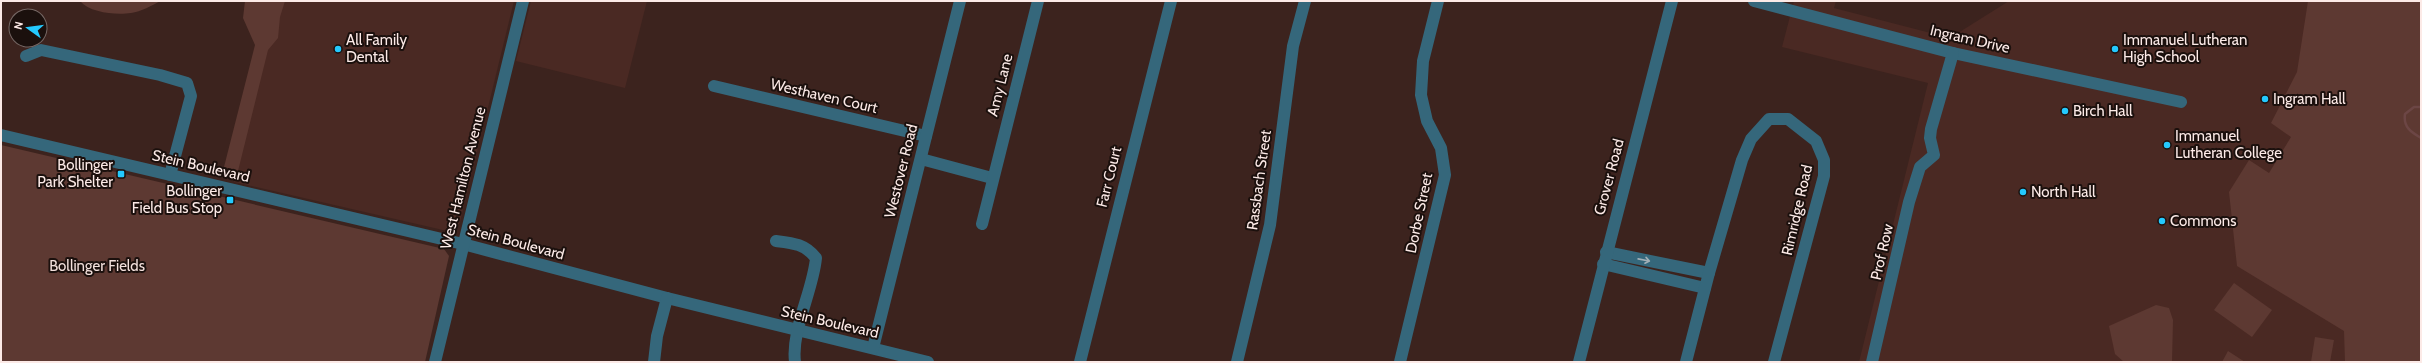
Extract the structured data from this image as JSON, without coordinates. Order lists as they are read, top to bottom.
{
  "streets": {
    "street": [
      "Ingram Drive",
      "Amy Lane",
      "Westhaven Court",
      "Stein Boulevard",
      "Westover Road",
      "Farr Court",
      "Grover Road",
      "West Hamilton Avenue",
      "Rassbach Street",
      "Rimridge Road",
      "Dorbe Street",
      "Prof Row"
    ]
  },
  "crossings": [
    ["Ingram Drive", "Prof Row"],
    ["Westhaven Court", "Westover Road"],
    ["Stein Boulevard", "Westover Road"],
    ["Stein Boulevard", "West Hamilton Avenue"]
  ],
  "parks": ["Bollinger Fields"],
  "places": {
    "other": [
      "All Family Dental",
      "Immanuel Lutheran High School",
      "Ingram Hall",
      "Birch Hall",
      "Immanuel Lutheran College",
      "North Hall",
      "Commons"
    ],
    "transit": ["Bollinger Park Shelter", "Bollinger Field Bus Stop"]
  },
  "north": "left"
}
